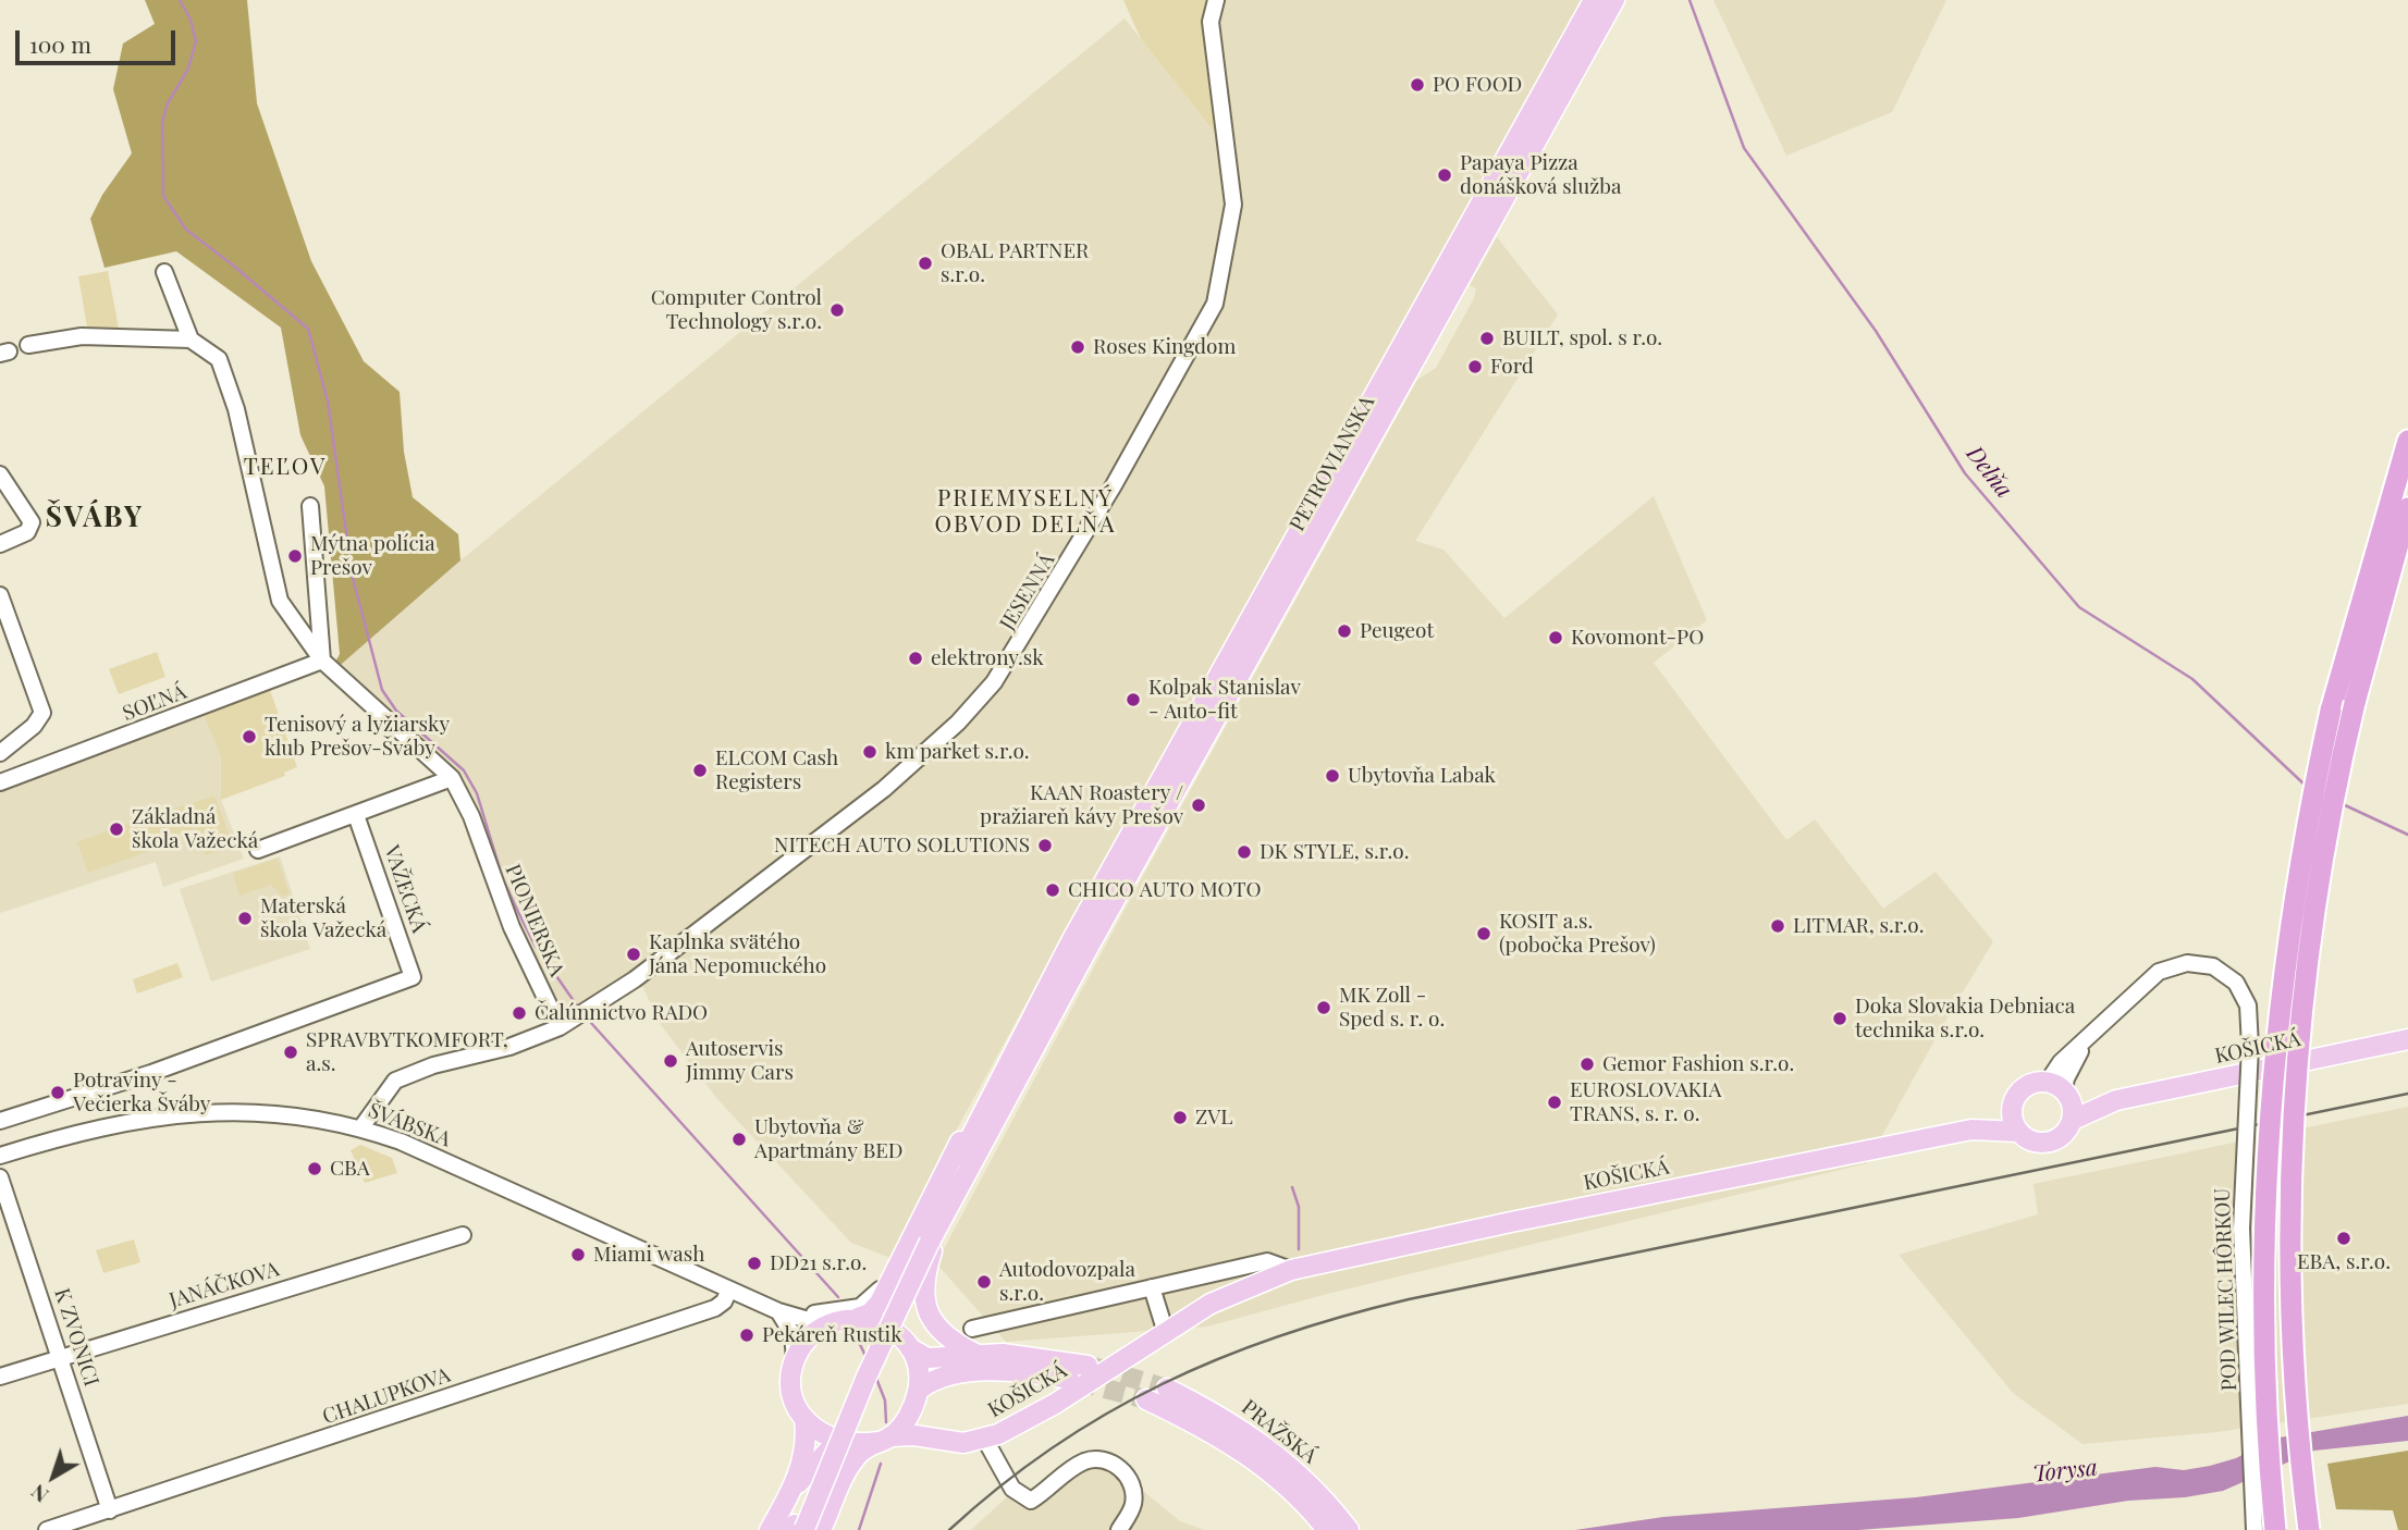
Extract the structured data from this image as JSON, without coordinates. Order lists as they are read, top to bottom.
{
  "streets": {
    "main road": ["PETROVIANSKA", "KOŠICKÁ", "PRAŽSKÁ"],
    "street": [
      "JESENNÁ",
      "SOĽNÁ",
      "VAŽECKÁ",
      "PIONIERSKA",
      "ŠVÁBSKA",
      "JANÁČKOVA",
      "POD WILEC HÔRKOU",
      "K ZVONICI",
      "CHALUPKOVA"
    ]
  },
  "crossings": [
    ["JESENNÁ", "PIONIERSKA"],
    ["SOĽNÁ", "PIONIERSKA"],
    ["KOŠICKÁ", "ŠVÁBSKA"],
    ["KOŠICKÁ", "POD WILEC HÔRKOU"],
    ["ŠVÁBSKA", "CHALUPKOVA"],
    ["JANÁČKOVA", "K ZVONICI"],
    ["K ZVONICI", "CHALUPKOVA"]
  ],
  "districts": ["TEĽOV", "PRIEMYSELNÝ OBVOD DELŇA", "ŠVÁBY"],
  "water": ["Delňa", "Torysa"],
  "places": [
    "PO FOOD",
    "Papaya Pizza donášková služba",
    "OBAL PARTNER s.r.o.",
    "Computer Control Technology s.r.o.",
    "BUILT, spol. s r.o.",
    "Roses Kingdom",
    "Ford",
    "Mýtna polícia Prešov",
    "Peugeot",
    "Kovomont-PO",
    "elektrony.sk",
    "Kolpak Stanislav - Auto-fit",
    "Tenisový a lyžiarsky klub Prešov-Šváby",
    "km parket s.r.o.",
    "ELCOM Cash Registers",
    "Ubytovňa Labak",
    "KAAN Roastery / pražiareň kávy Prešov",
    "Základná škola Važecká",
    "NITECH AUTO SOLUTIONS",
    "DK STYLE, s.r.o.",
    "CHICO AUTO MOTO",
    "Materská škola Važecká",
    "LITMAR, s.r.o.",
    "KOSIT a.s. (pobočka Prešov)",
    "Kaplnka svätého Jána Nepomuckého",
    "MK Zoll - Sped s. r. o.",
    "Čalúnnictvo RADO",
    "Doka Slovakia Debniaca technika s.r.o.",
    "SPRAVBYTKOMFORT, a.s.",
    "Autoservis Jimmy Cars",
    "Gemor Fashion s.r.o.",
    "Potraviny - Večierka Šváby",
    "EUROSLOVAKIA TRANS, s. r. o.",
    "ZVL",
    "Ubytovňa & Apartmány BED",
    "CBA",
    "EBA, s.r.o.",
    "Miami wash",
    "DD21 s.r.o.",
    "Autodovozpala s.r.o.",
    "Pekáreň Rustik"
  ],
  "scale_bar": "100 m",
  "north": "bottom left"
}
